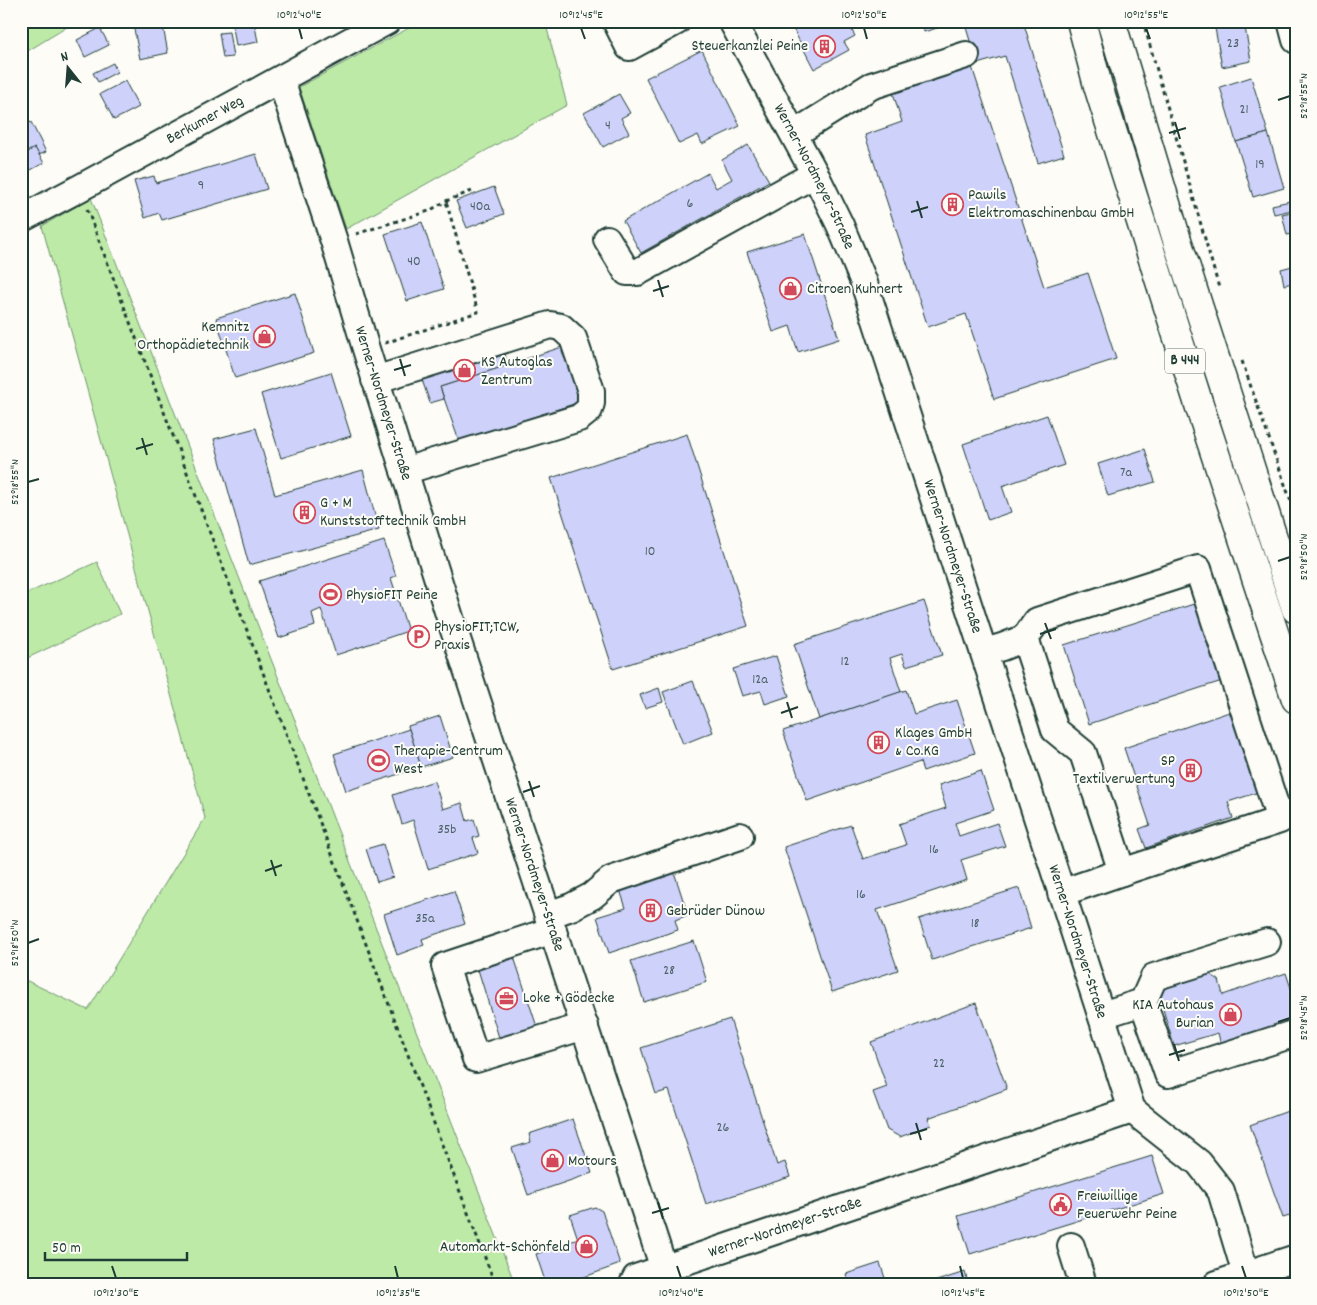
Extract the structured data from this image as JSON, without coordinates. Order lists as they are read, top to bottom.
{
  "streets": {
    "highway": ["B 444"],
    "street": ["Berkumer Weg", "Werner-Nordmeyer-Straße"]
  },
  "crossings": [
    ["Berkumer Weg", "Werner-Nordmeyer-Straße"]
  ],
  "places": {
    "building": [
      "Steuerkanzlei Peine",
      "Pawils Elektromaschinenbau GmbH",
      "G + M Kunststofftechnik GmbH",
      "Klages GmbH & Co.KG",
      "SP Textilverwertung",
      "Gebrüder Dünow"
    ],
    "shop": [
      "Citroen Kuhnert",
      "Kemnitz Orthopädietechnik",
      "KS Autoglas Zentrum",
      "KIA Autohaus Burian",
      "Motours",
      "Automarkt-Schönfeld"
    ],
    "sports": ["PhysioFIT Peine", "Therapie-Centrum West"],
    "parking": ["PhysioFIT;TCW, Praxis"],
    "office": ["Loke + Gödecke"],
    "public building": ["Freiwillige Feuerwehr Peine"]
  },
  "house_numbers": [
    "23",
    "21",
    "4",
    "19",
    "9",
    "6",
    "40a",
    "40",
    "7a",
    "10",
    "12",
    "12a",
    "35b",
    "16",
    "16",
    "35a",
    "18",
    "28",
    "22",
    "26"
  ],
  "scale_bar": "50 m",
  "north": "top",
  "coordinates": [
    "10°12'40\"E",
    "10°12'45\"E",
    "10°12'50\"E",
    "10°12'55\"E",
    "52°18'55\"N",
    "52°18'50\"N",
    "52°18'45\"N",
    "10°12'30\"E",
    "10°12'35\"E"
  ]
}
